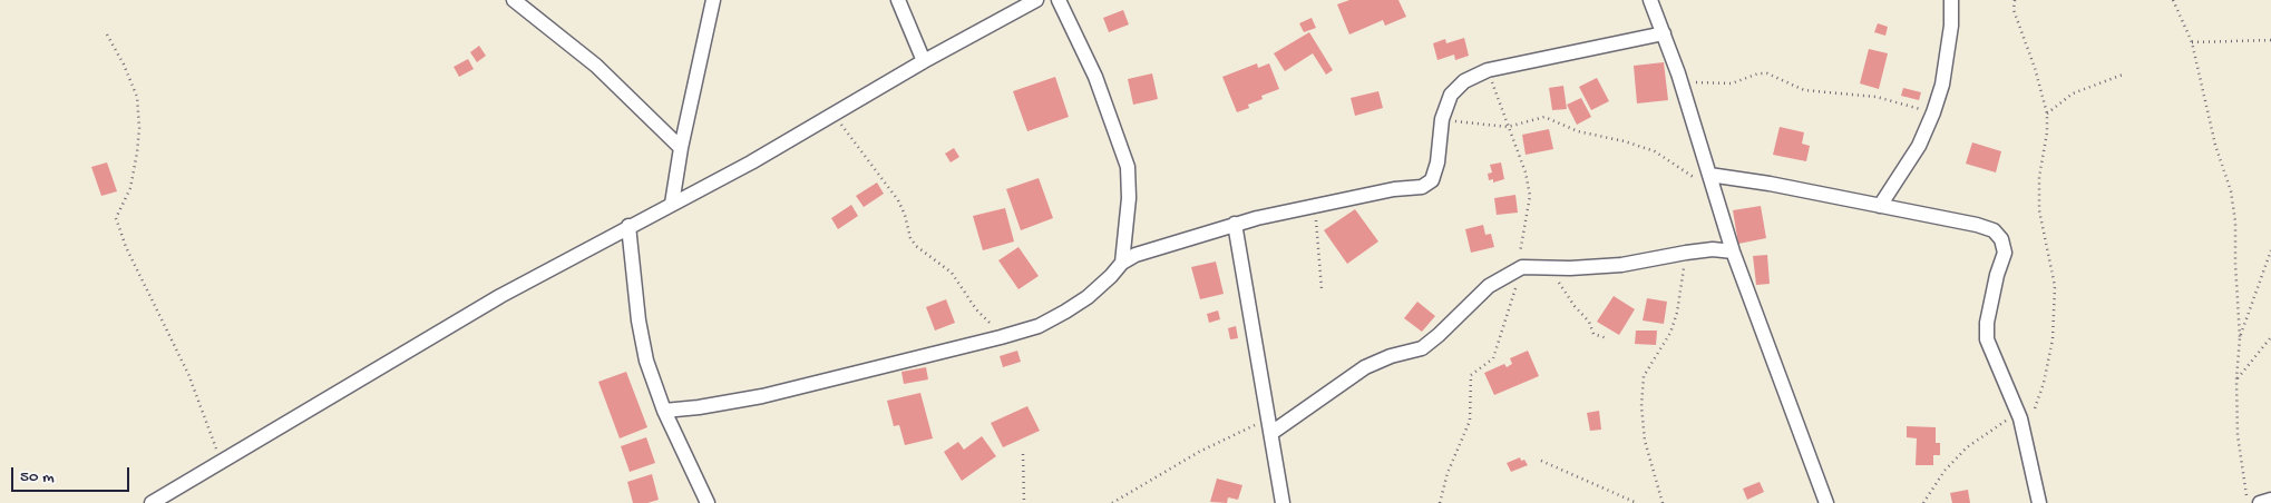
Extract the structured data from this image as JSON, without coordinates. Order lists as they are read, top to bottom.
{
  "scale_bar": "50 m"
}
